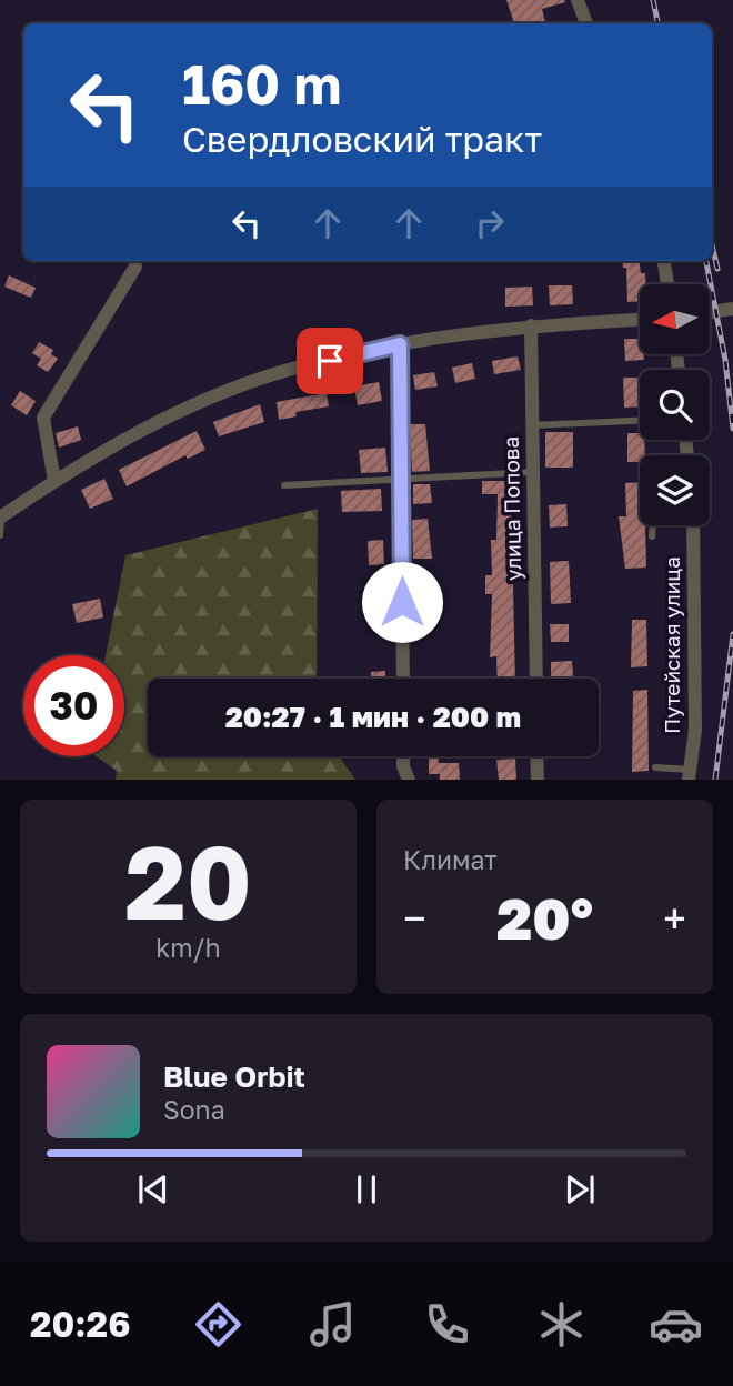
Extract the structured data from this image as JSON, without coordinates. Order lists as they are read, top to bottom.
{
  "streets": {
    "street": ["улица Попова", "Путейская улица"]
  },
  "north": "left",
  "page": {
    "turn": ["160 m", "Свердловский тракт"],
    "limit": "30",
    "trip": "20:27 · 1 мин · 200 m",
    "tile": [
      ["20", "km/h"],
      "Климат"
    ],
    "heat": ["−", "20°", "+"],
    "song": ["Blue Orbit", "Sona"],
    "tabs": "20:26"
  }
}
